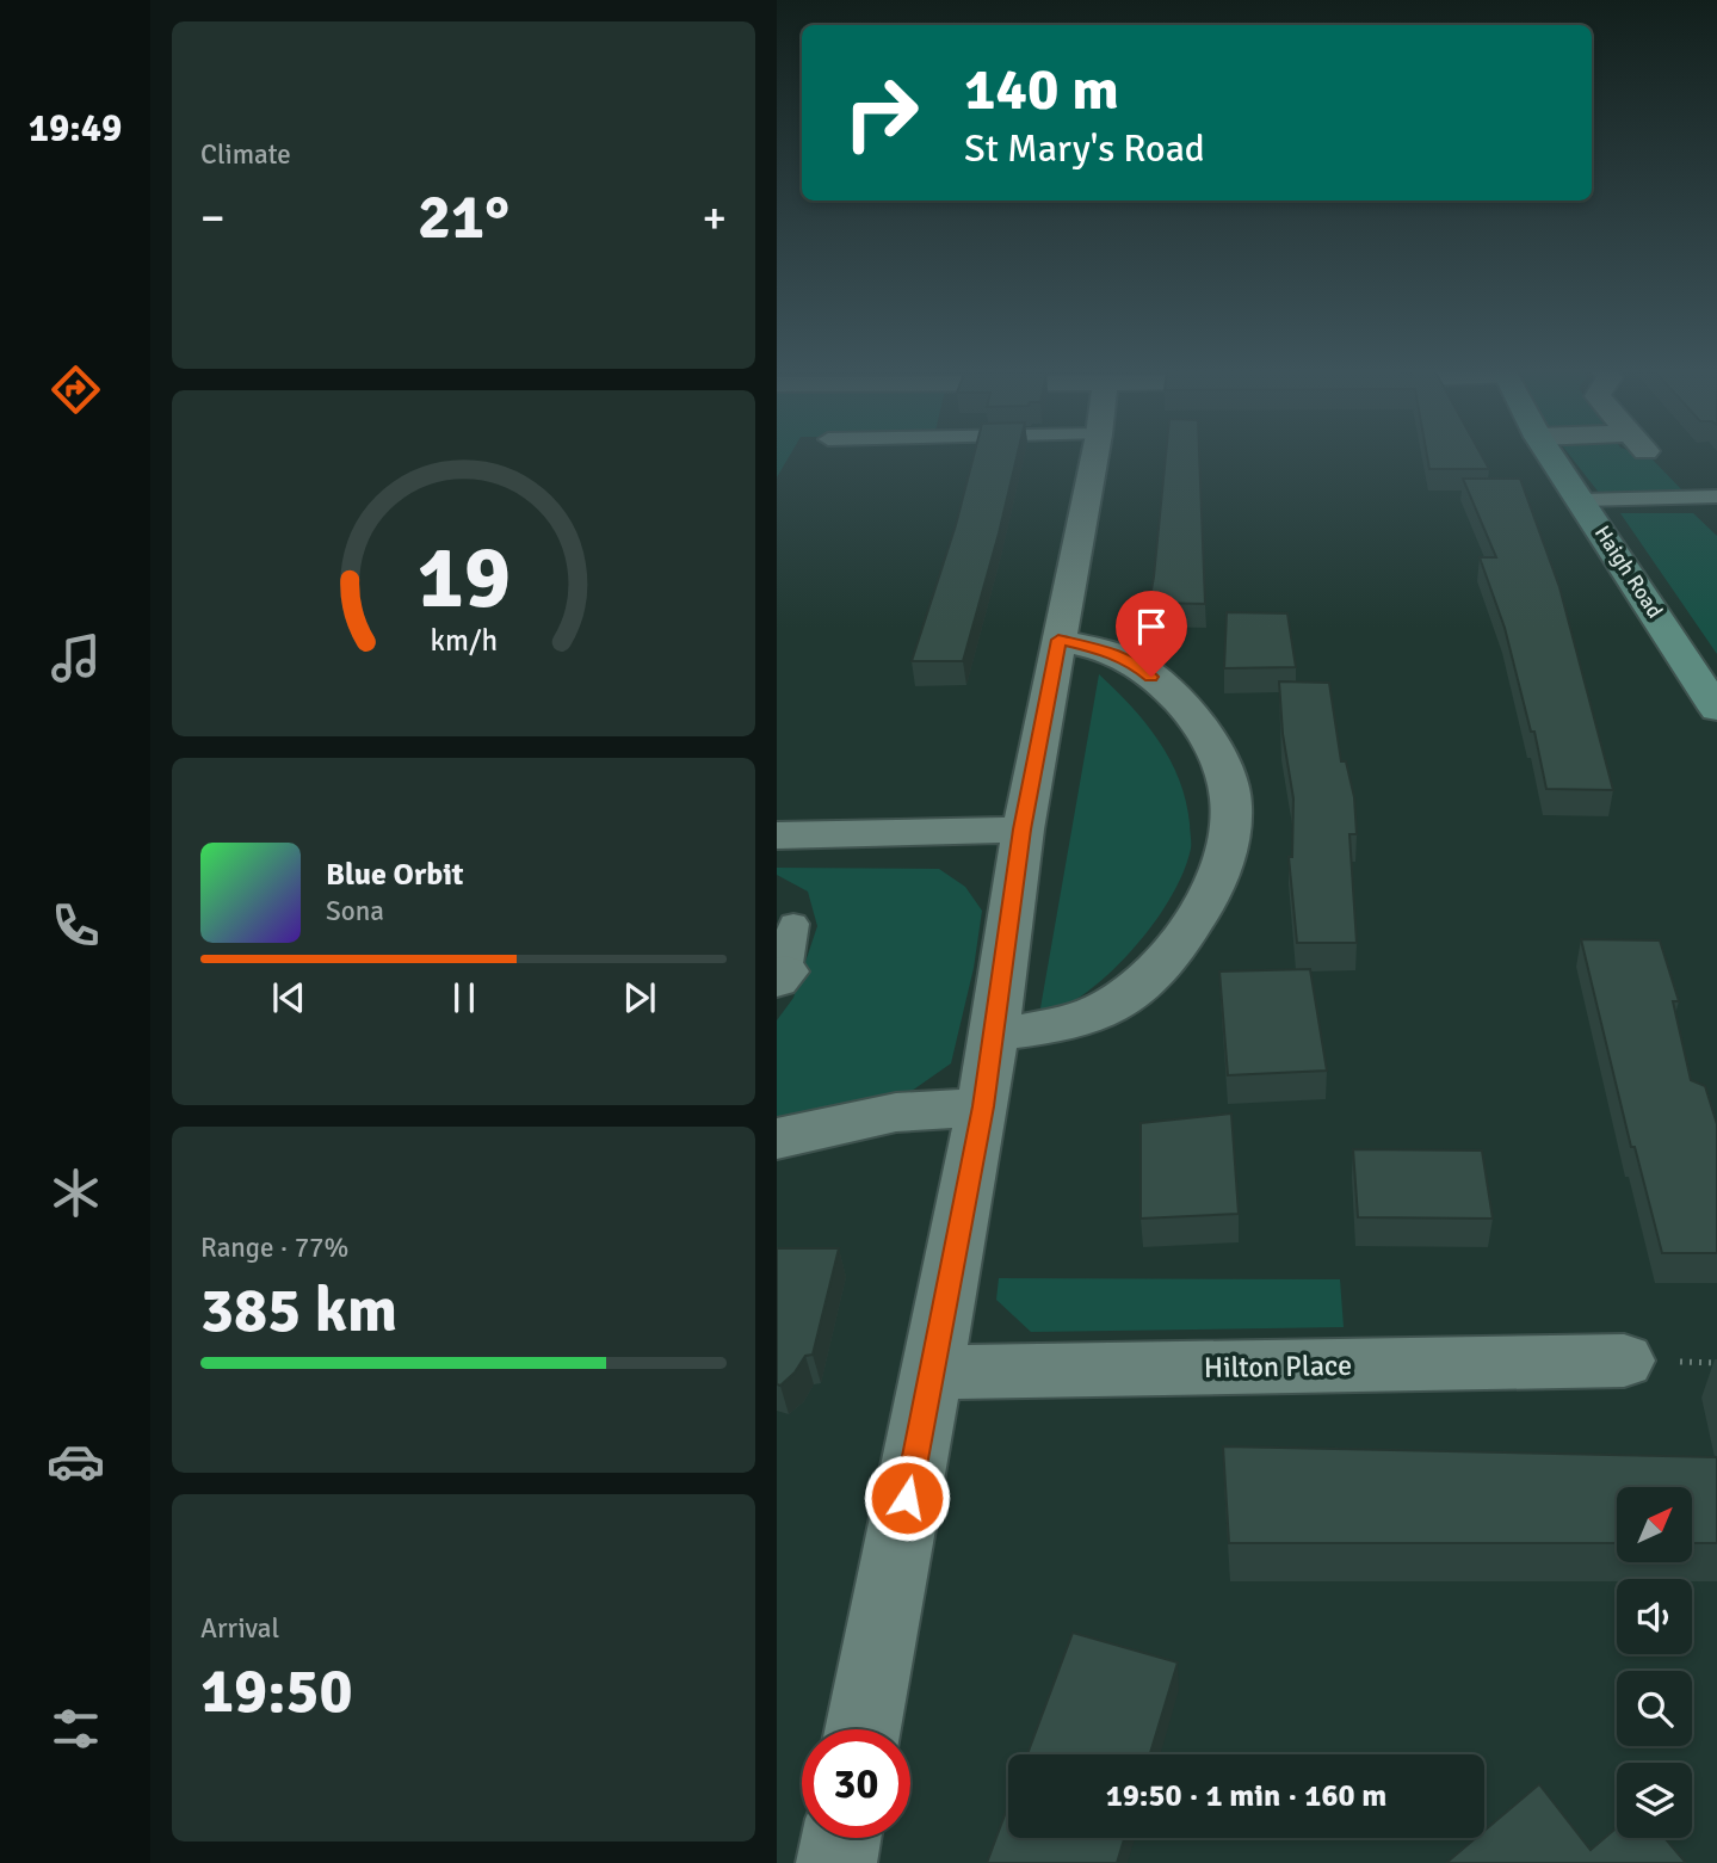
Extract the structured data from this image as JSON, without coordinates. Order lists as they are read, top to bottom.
{
  "streets": {
    "main road": ["Haigh Road"],
    "street": ["Hilton Place"]
  },
  "north": "top right",
  "page": {
    "tabs": "19:49",
    "tile": [
      "Climate",
      ["Range · 77%", "385 km"],
      ["Arrival", "19:50"]
    ],
    "turn": ["140 m", "St Mary's Road"],
    "heat": ["−", "21°", "+"],
    "song": ["Blue Orbit", "Sona"],
    "limit": "30",
    "trip": "19:50 · 1 min · 160 m",
    "gauge": ["19", "km/h"]
  }
}
